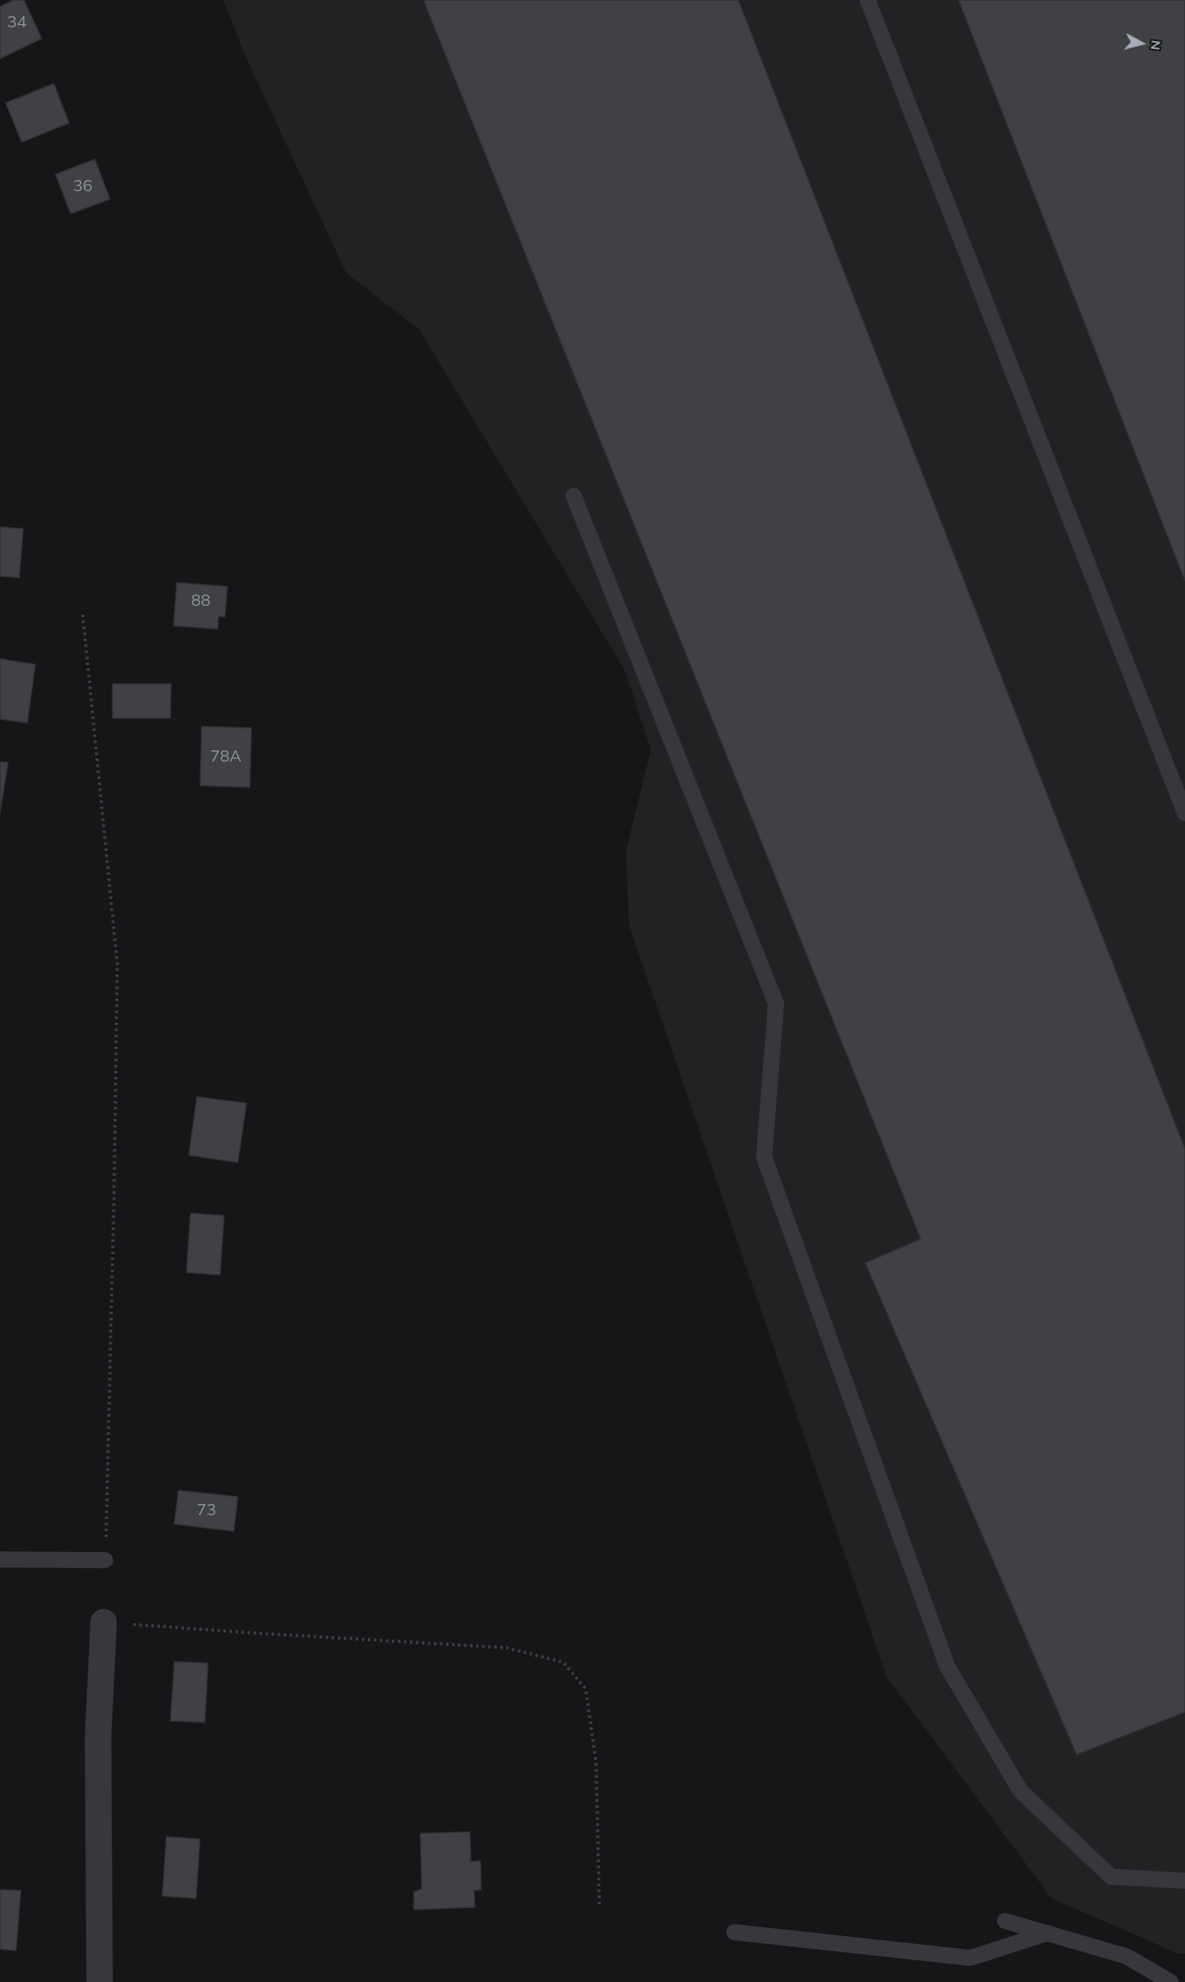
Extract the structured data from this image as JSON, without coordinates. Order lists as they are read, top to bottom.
{
  "house_numbers": [
    "34",
    "36",
    "88",
    "78А",
    "73"
  ],
  "north": "right"
}
